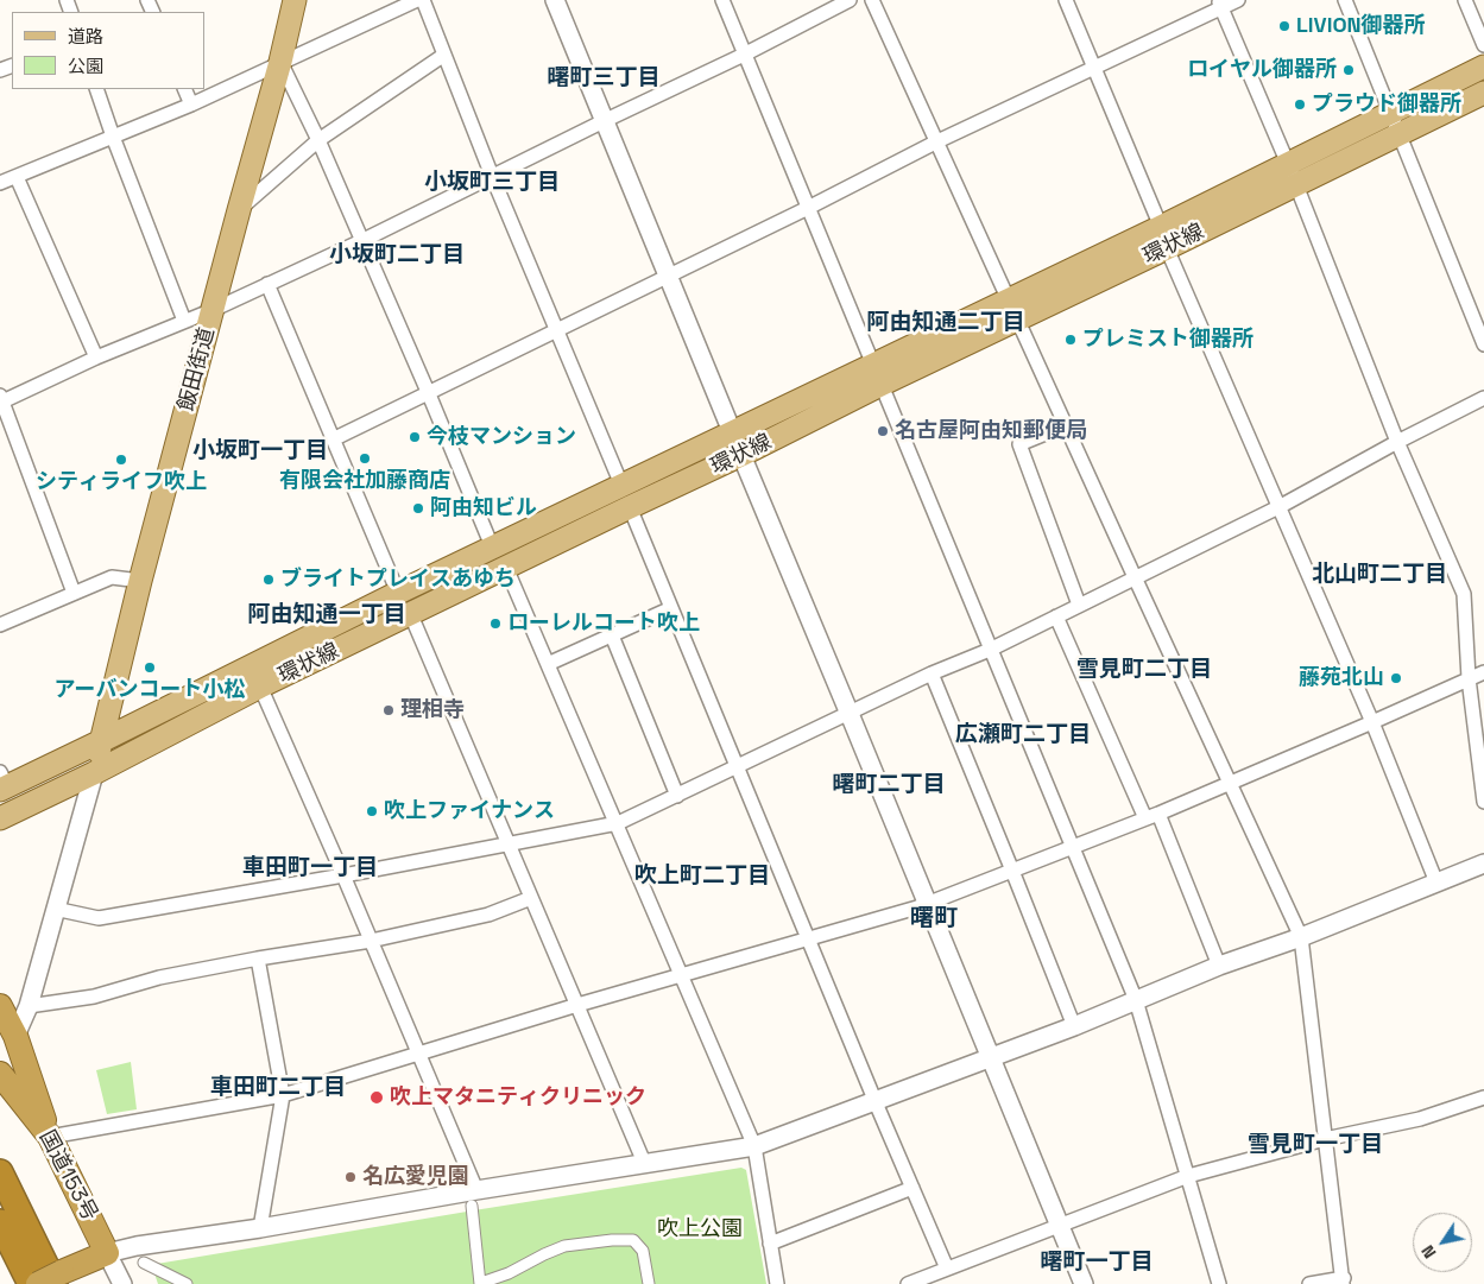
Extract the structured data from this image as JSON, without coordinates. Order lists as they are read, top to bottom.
{
  "streets": {
    "highway": ["国道153号"],
    "main road": ["環状線", "飯田街道"]
  },
  "crossings": [
    ["環状線", "飯田街道"]
  ],
  "districts": [
    "曙町三丁目",
    "小坂町三丁目",
    "小坂町二丁目",
    "阿由知通二丁目",
    "小坂町一丁目",
    "北山町二丁目",
    "阿由知通一丁目",
    "雪見町二丁目",
    "広瀬町二丁目",
    "曙町二丁目",
    "車田町一丁目",
    "吹上町二丁目",
    "曙町",
    "車田町二丁目",
    "雪見町一丁目",
    "曙町一丁目"
  ],
  "parks": ["吹上公園"],
  "places": [
    "LIVION御器所",
    "ロイヤル御器所",
    "プラウド御器所",
    "プレミスト御器所",
    "名古屋阿由知郵便局",
    "今枝マンション",
    "有限会社加藤商店",
    "シティライフ吹上",
    "阿由知ビル",
    "ブライトプレイスあゆち",
    "ローレルコート吹上",
    "アーバンコート小松",
    "藤苑北山",
    "理相寺",
    "吹上ファイナンス",
    "吹上マタニティクリニック",
    "名広愛児園"
  ],
  "legend": ["道路", "公園"],
  "north": "bottom left"
}
